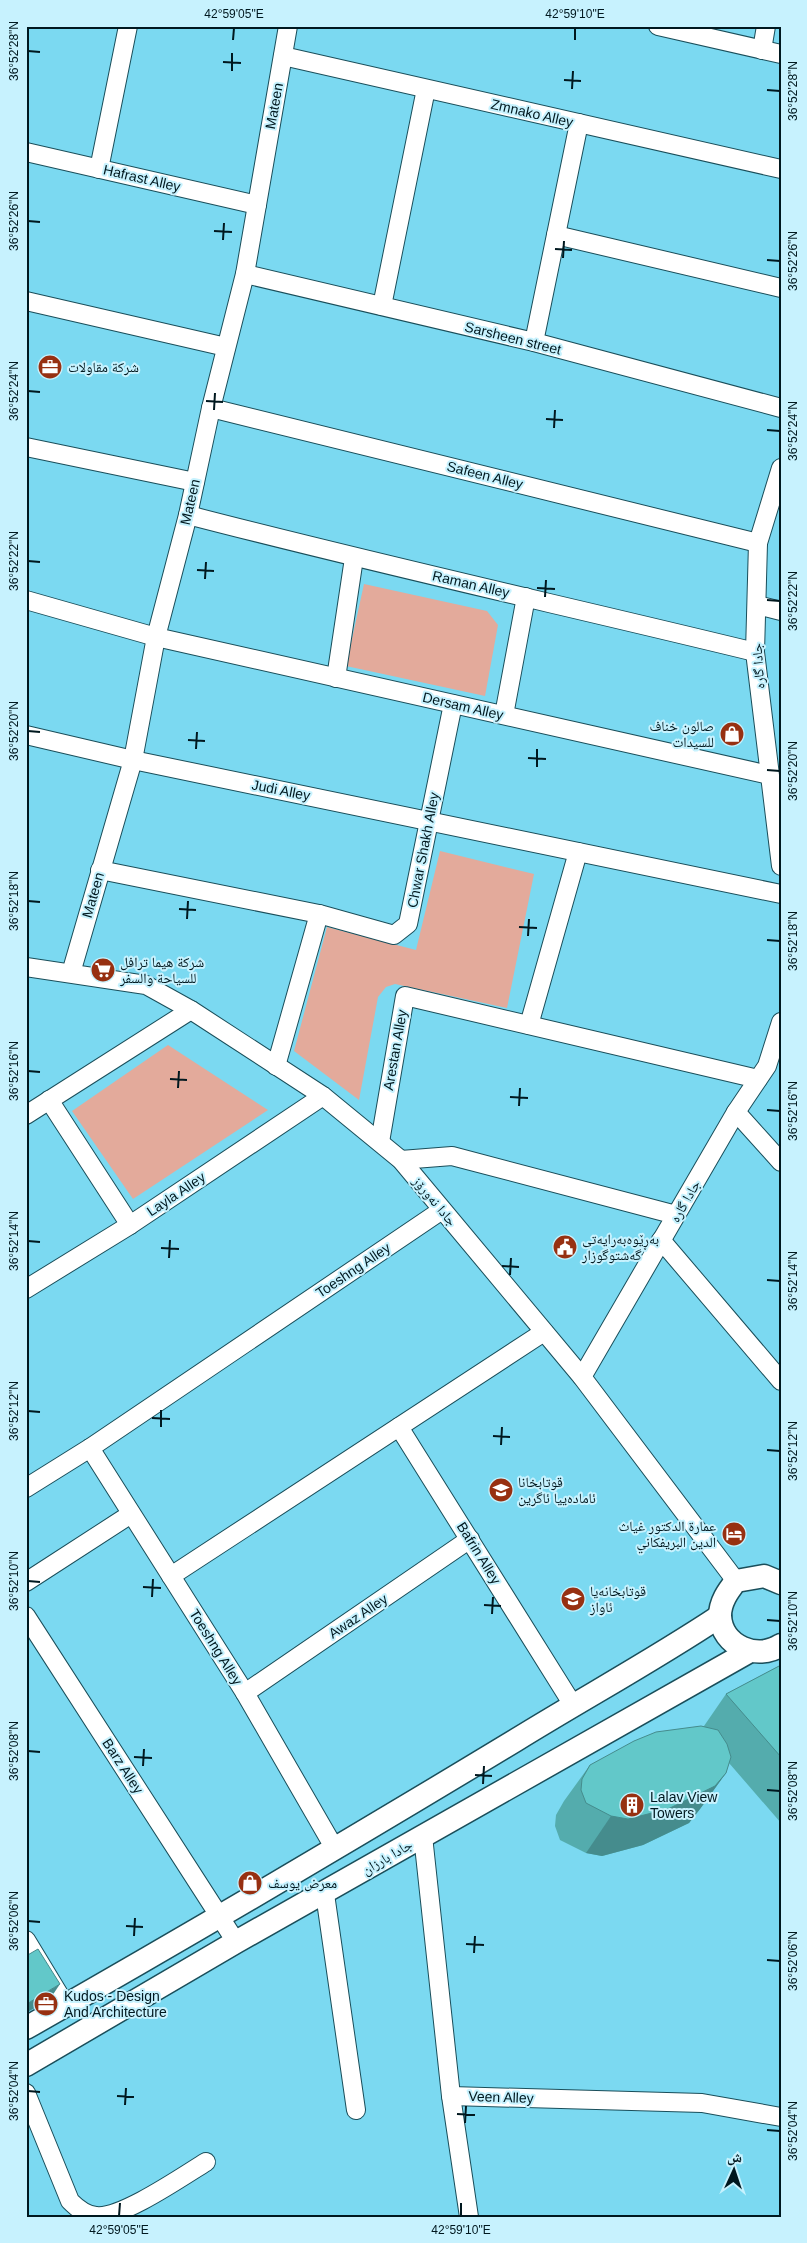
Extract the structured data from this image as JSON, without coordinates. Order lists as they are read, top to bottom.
{
  "streets": {
    "main road": ["جادا بارزان"],
    "street": [
      "Mateen",
      "Zmnako Alley",
      "Hafrast Alley",
      "Sarsheen street",
      "Safeen Alley",
      "Raman Alley",
      "جادا گارە",
      "Dersam Alley",
      "Judi Alley",
      "Chwar Shakh Alley",
      "Arestan Alley",
      "Layla Alley",
      "جادا نەورۆز",
      "Toeshng Alley",
      "Bafrin Alley",
      "Awaz Alley",
      "Barz Alley",
      "Veen Alley"
    ]
  },
  "crossings": [
    ["Mateen", "Zmnako Alley"],
    ["Mateen", "Hafrast Alley"],
    ["Mateen", "Sarsheen street"],
    ["Mateen", "Safeen Alley"],
    ["Mateen", "Raman Alley"],
    ["Mateen", "Dersam Alley"],
    ["Mateen", "Judi Alley"],
    ["Mateen", "جادا نەورۆز"],
    ["Safeen Alley", "جادا گارە"],
    ["Raman Alley", "جادا گارە"],
    ["جادا گارە", "Dersam Alley"],
    ["جادا گارە", "Arestan Alley"],
    ["جادا گارە", "جادا نەورۆز"],
    ["Dersam Alley", "Chwar Shakh Alley"],
    ["Judi Alley", "Chwar Shakh Alley"],
    ["Arestan Alley", "جادا نەورۆز"],
    ["Layla Alley", "جادا نەورۆز"],
    ["جادا نەورۆز", "Toeshng Alley"],
    ["Toeshng Alley", "Awaz Alley"],
    ["Bafrin Alley", "Awaz Alley"],
    ["Barz Alley", "جادا بارزان"],
    ["جادا بارزان", "Veen Alley"]
  ],
  "places": {
    "office": ["شركة مقاولات", "Kudos - Design And Architecture"],
    "shop": ["صالون خناف للسيدات", "معرض يوسف"],
    "supermarket": ["شركة هيما ترافل للسياحة والسفر"],
    "public building": ["بەڕێوەبەرایەتی گەشتوگوزار"],
    "school or university": ["قوتابخانا ئامادەییا ئاگرین", "قوتابخانەیا ئاواز"],
    "hotel": ["عمارة الدكتور غياث الدين البريفكاني"],
    "building": ["Lalav View Towers"]
  },
  "north": "top",
  "coordinates": [
    "42°59'05\"E",
    "42°59'10\"E",
    "36°52'28\"N",
    "36°52'26\"N",
    "36°52'24\"N",
    "36°52'22\"N",
    "36°52'20\"N",
    "36°52'18\"N",
    "36°52'16\"N",
    "36°52'14\"N",
    "36°52'12\"N",
    "36°52'10\"N",
    "36°52'08\"N",
    "36°52'06\"N",
    "36°52'04\"N"
  ]
}
